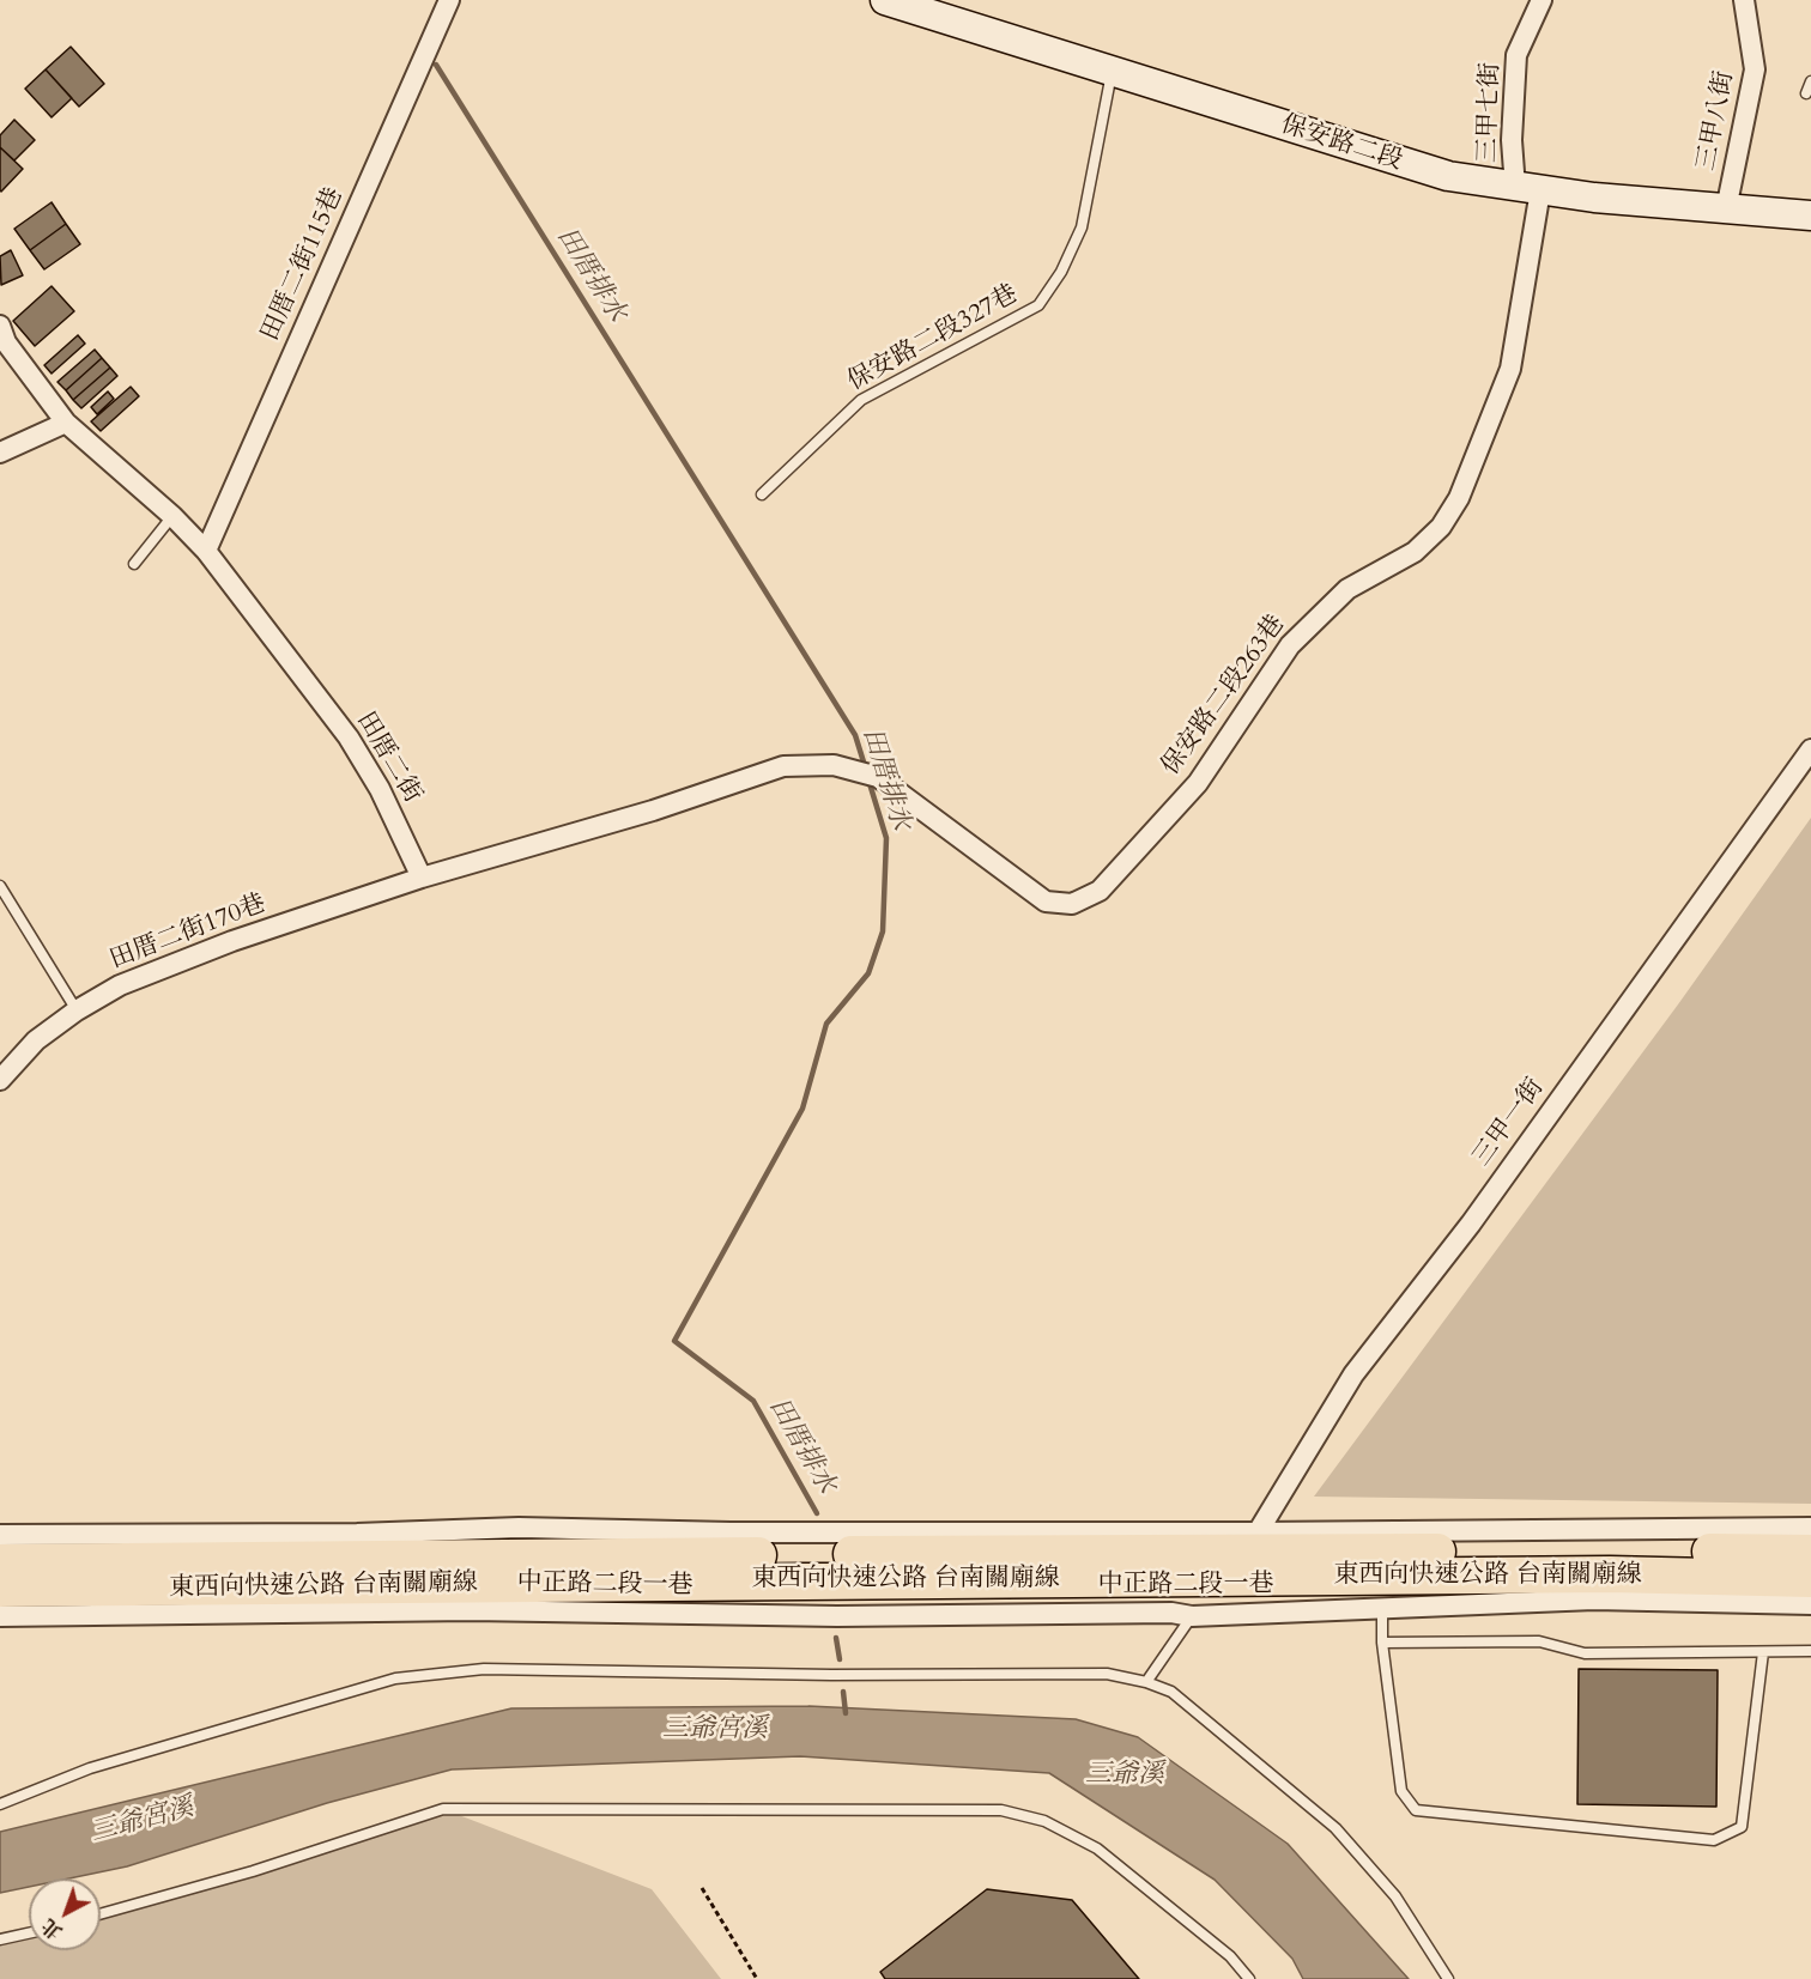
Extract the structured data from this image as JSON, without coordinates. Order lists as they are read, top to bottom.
{
  "streets": {
    "highway": ["東西向快速公路 台南關廟線"],
    "street": [
      "三甲七街",
      "三甲八街",
      "保安路二段",
      "田厝二街115巷",
      "保安路二段263巷",
      "田厝二街",
      "田厝二街170巷",
      "三甲一街",
      "中正路二段一巷"
    ],
    "lane": ["保安路二段327巷"]
  },
  "crossings": [
    ["三甲七街", "保安路二段"],
    ["三甲七街", "保安路二段263巷"],
    ["三甲八街", "保安路二段"],
    ["保安路二段", "保安路二段327巷"],
    ["保安路二段", "保安路二段263巷"],
    ["田厝二街115巷", "田厝二街"],
    ["保安路二段263巷", "田厝二街"],
    ["保安路二段263巷", "田厝二街170巷"],
    ["田厝二街", "田厝二街170巷"],
    ["三甲一街", "中正路二段一巷"]
  ],
  "water": ["田厝排水", "三爺宮溪", "三爺溪"],
  "north": "bottom left"
}
